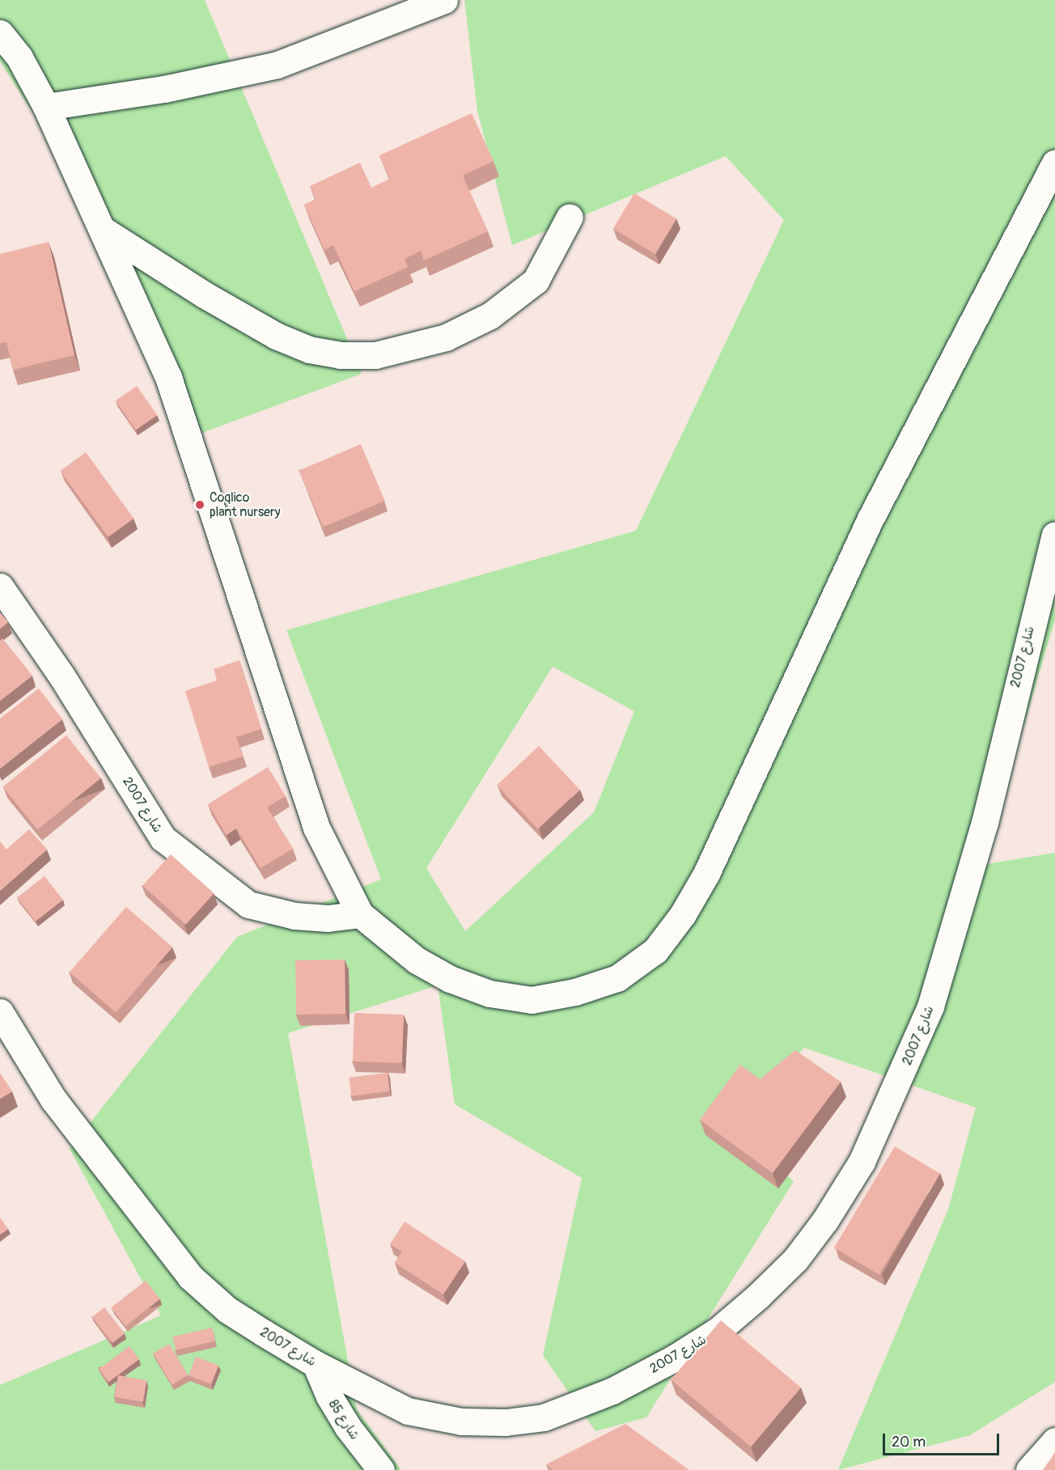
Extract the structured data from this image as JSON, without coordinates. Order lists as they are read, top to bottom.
{
  "streets": {
    "street": ["شارع 2007", "شارع 85"]
  },
  "crossings": [
    ["شارع 2007", "شارع 85"]
  ],
  "places": ["Coqlico plant nursery"],
  "scale_bar": "20 m"
}
